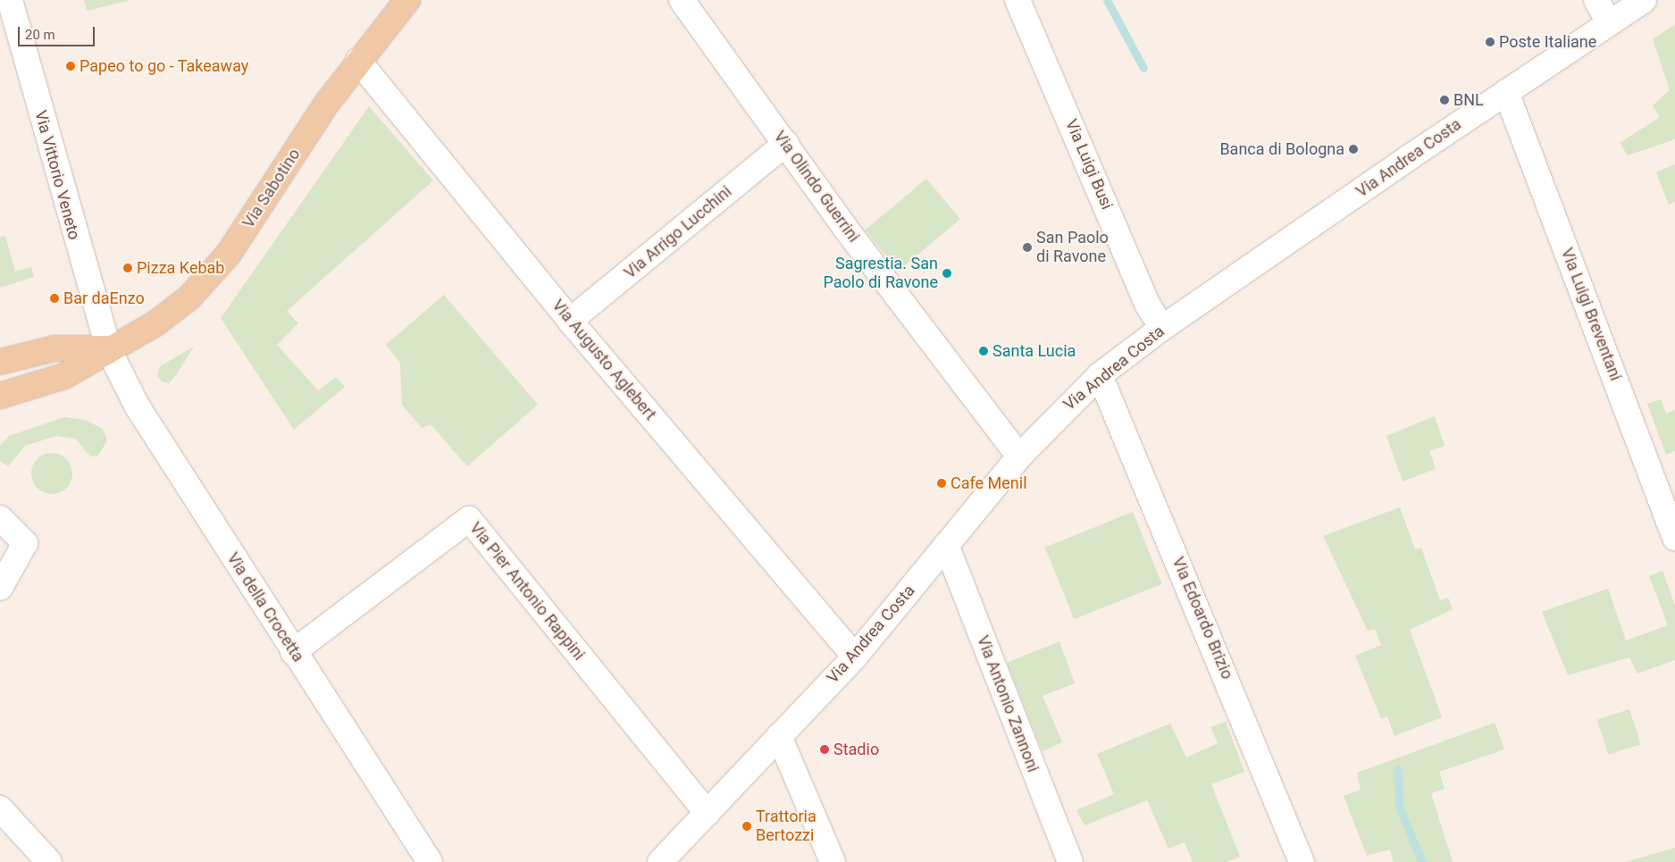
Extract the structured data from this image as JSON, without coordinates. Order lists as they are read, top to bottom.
{
  "streets": {
    "main road": ["Via Sabotino"],
    "street": [
      "Via Andrea Costa",
      "Via Luigi Busi",
      "Via Vittorio Veneto",
      "Via Olindo Guerrini",
      "Via Arrigo Lucchini",
      "Via Luigi Breventani",
      "Via Augusto Aglebert",
      "Via Pier Antonio Rappini",
      "Via della Crocetta",
      "Via Edoardo Brizio",
      "Via Antonio Zannoni"
    ]
  },
  "crossings": [
    ["Via Andrea Costa", "Via Luigi Busi"],
    ["Via Andrea Costa", "Via Olindo Guerrini"],
    ["Via Andrea Costa", "Via Luigi Breventani"],
    ["Via Andrea Costa", "Via Augusto Aglebert"],
    ["Via Andrea Costa", "Via Pier Antonio Rappini"],
    ["Via Andrea Costa", "Via Edoardo Brizio"],
    ["Via Andrea Costa", "Via Antonio Zannoni"],
    ["Via Vittorio Veneto", "Via Sabotino"],
    ["Via Vittorio Veneto", "Via della Crocetta"],
    ["Via Olindo Guerrini", "Via Arrigo Lucchini"],
    ["Via Sabotino", "Via Augusto Aglebert"],
    ["Via Sabotino", "Via della Crocetta"],
    ["Via Arrigo Lucchini", "Via Augusto Aglebert"],
    ["Via Pier Antonio Rappini", "Via della Crocetta"]
  ],
  "places": [
    "Poste Italiane",
    "Papeo to go - Takeaway",
    "BNL",
    "Banca di Bologna",
    "San Paolo di Ravone",
    "Pizza Kebab",
    "Sagrestia. San Paolo di Ravone",
    "Bar daEnzo",
    "Santa Lucia",
    "Cafe Menil",
    "Stadio",
    "Trattoria Bertozzi"
  ],
  "scale_bar": "20 m"
}
